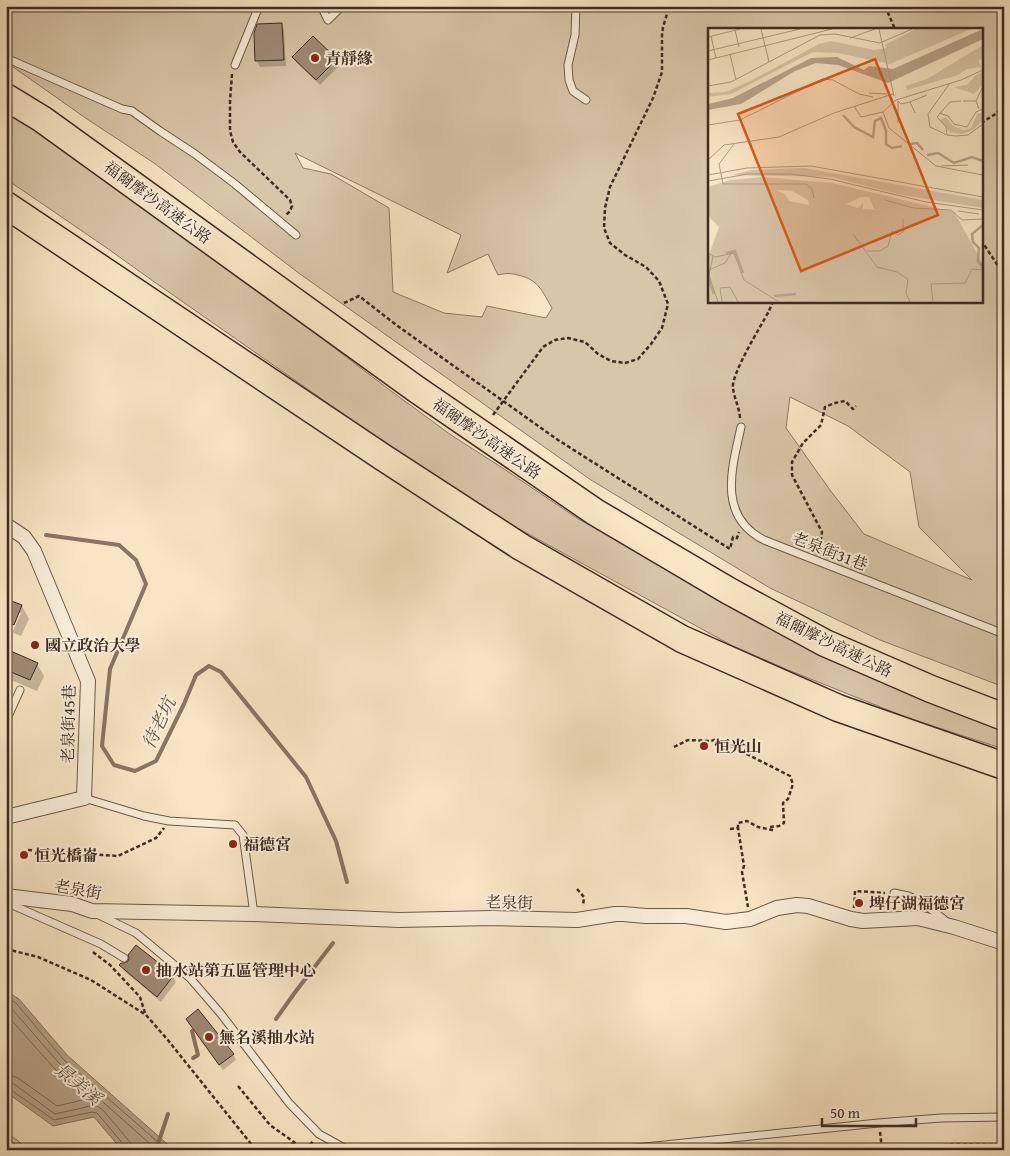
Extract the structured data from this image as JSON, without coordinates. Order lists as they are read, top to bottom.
{
  "streets": {
    "highway": ["福爾摩沙高速公路"],
    "street": ["老泉街45巷", "老泉街"],
    "lane": ["老泉街31巷"]
  },
  "water": ["待老坑", "景美溪"],
  "places": [
    "青靜緣",
    "國立政治大學",
    "恒光山",
    "福德宮",
    "恒光橋崙",
    "埤仔湖福德宮",
    "抽水站第五區管理中心",
    "無名溪抽水站"
  ],
  "scale_bar": "50 m"
}
